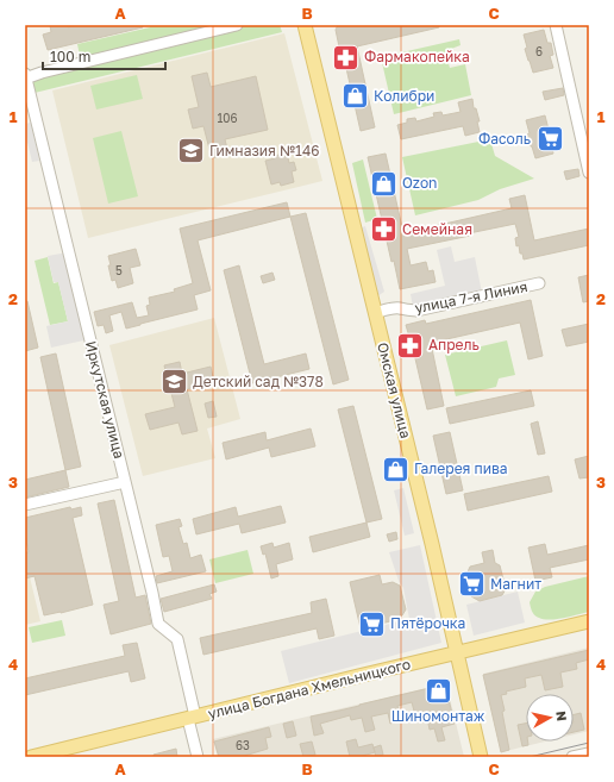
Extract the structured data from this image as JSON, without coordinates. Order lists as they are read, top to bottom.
{
  "streets": {
    "main road": ["Омская улица", "улица Богдана Хмельницкого"],
    "street": ["улица 7-я Линия", "Иркутская улица"]
  },
  "crossings": [
    ["улица 7-я Линия", "Омская улица"],
    ["Омская улица", "улица Богдана Хмельницкого"],
    ["Иркутская улица", "улица Богдана Хмельницкого"]
  ],
  "places": {
    "pharmacy": ["Фармакопейка", "Семейная", "Апрель"],
    "shop": [
      "Колибри",
      "Ozon",
      "Галерея пива",
      "Шиномонтаж"
    ],
    "supermarket": ["Фасоль", "Магнит", "Пятёрочка"],
    "school or university": ["Гимназия №146", "Детский сад №378"]
  },
  "house_numbers": [
    "6",
    "106",
    "5",
    "63"
  ],
  "scale_bar": "100 m",
  "north": "right",
  "grid": {
    "columns": ["A", "B", "C"],
    "rows": [
      "1",
      "2",
      "3",
      "4"
    ]
  }
}
